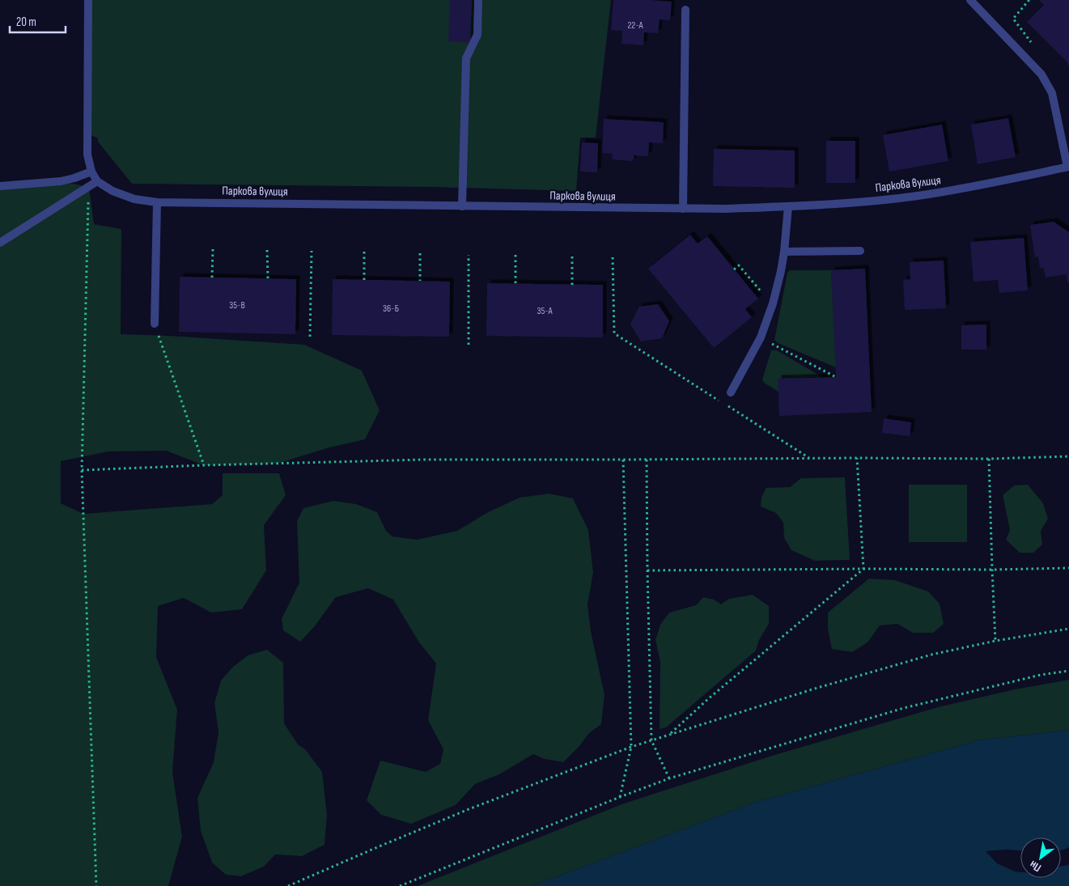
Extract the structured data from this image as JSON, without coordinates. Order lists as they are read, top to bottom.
{
  "streets": {
    "street": ["Паркова вулиця"]
  },
  "house_numbers": [
    "22-А",
    "35-В",
    "36-Б",
    "35-А"
  ],
  "scale_bar": "20 m",
  "north": "bottom left"
}
